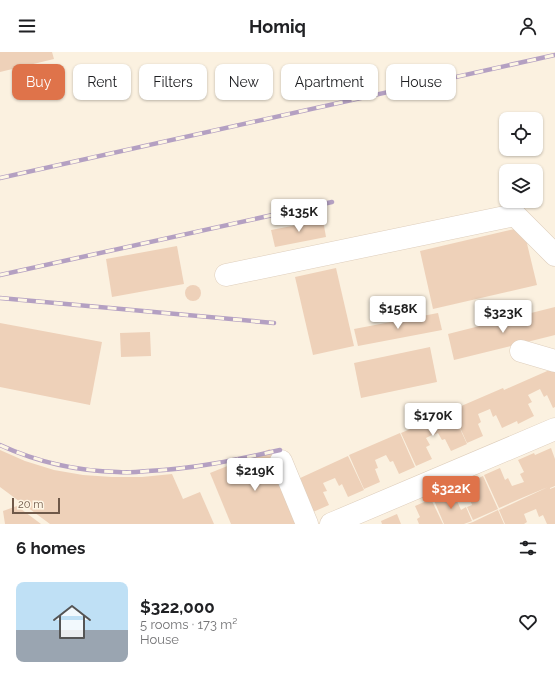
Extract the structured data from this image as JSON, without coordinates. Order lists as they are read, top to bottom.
{
  "scale_bar": "20 m",
  "page": {
    "header": "Homiq",
    "chip": [
      "Buy",
      "Rent",
      "Filters",
      "New",
      "Apartment",
      "House"
    ],
    "price": [
      "$135K",
      "$158K",
      "$323K",
      "$170K",
      "$219K",
      "$322K"
    ],
    "scale": "20 m",
    "heading": "6 homes",
    "list": [
      {
        "name": "$322,000",
        "note": "5 rooms · 173 m² · House"
      }
    ]
  }
}
